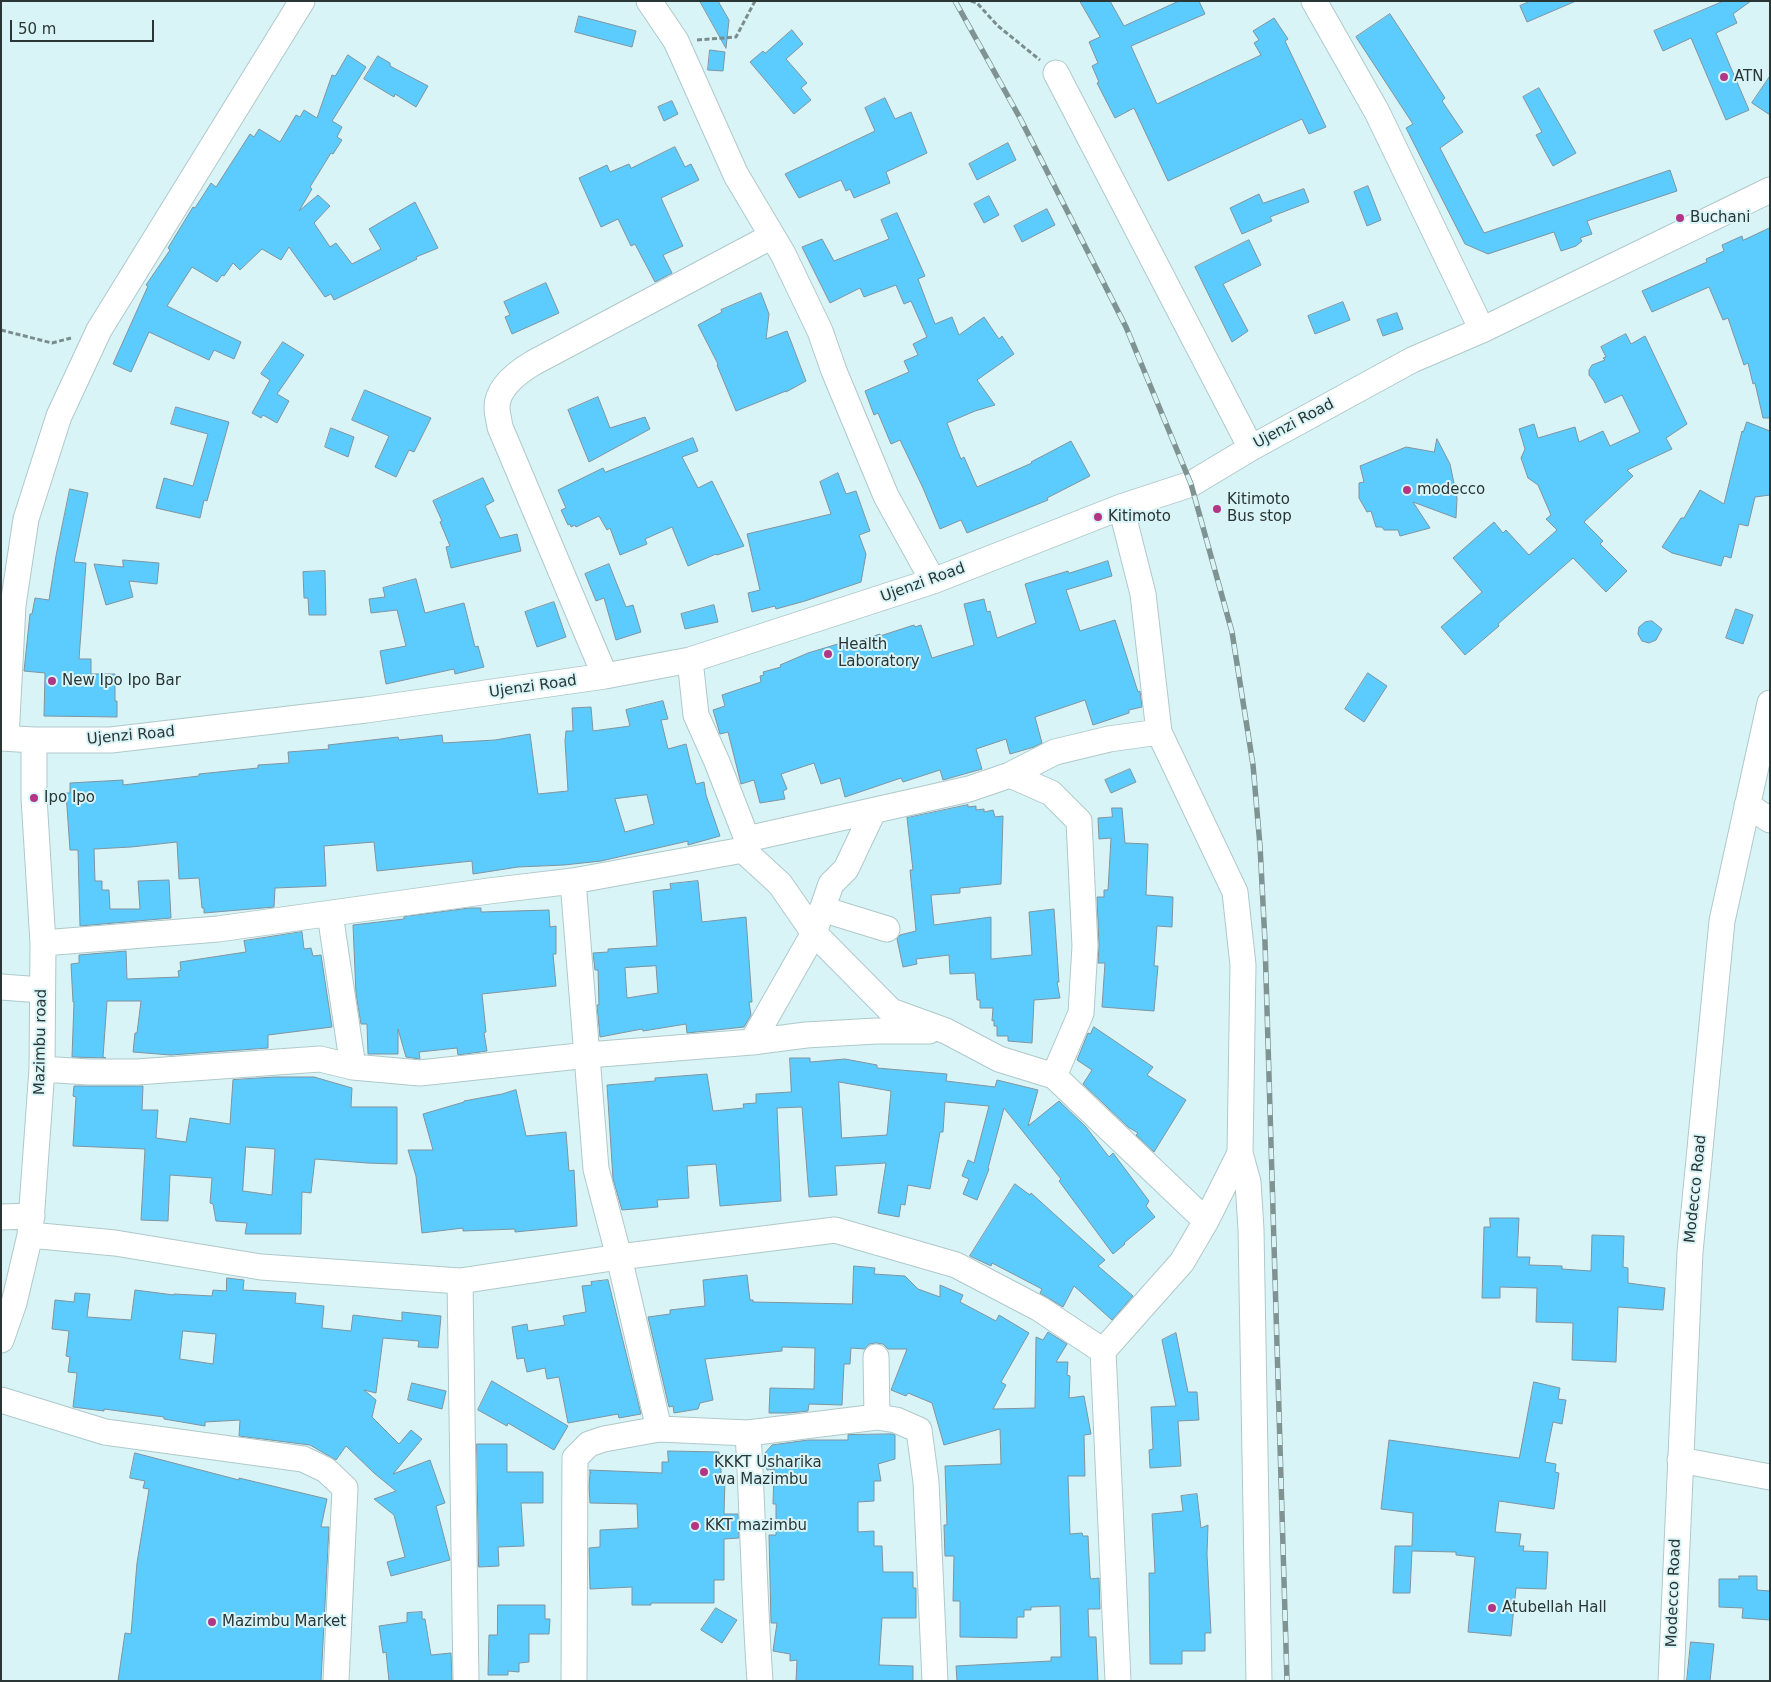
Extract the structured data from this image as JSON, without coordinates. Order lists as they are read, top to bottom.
{
  "streets": {
    "street": ["Ujenzi Road", "Mazimbu road", "Modecco Road"]
  },
  "crossings": [
    ["Ujenzi Road", "Mazimbu road"]
  ],
  "places": [
    "ATN",
    "Buchani",
    "modecco",
    "Kitimoto Bus stop",
    "Kitimoto",
    "Health Laboratory",
    "New Ipo Ipo Bar",
    "Ipo Ipo",
    "KKKT Usharika wa Mazimbu",
    "KKT mazimbu",
    "Atubellah Hall",
    "Mazimbu Market"
  ],
  "scale_bar": "50 m"
}
